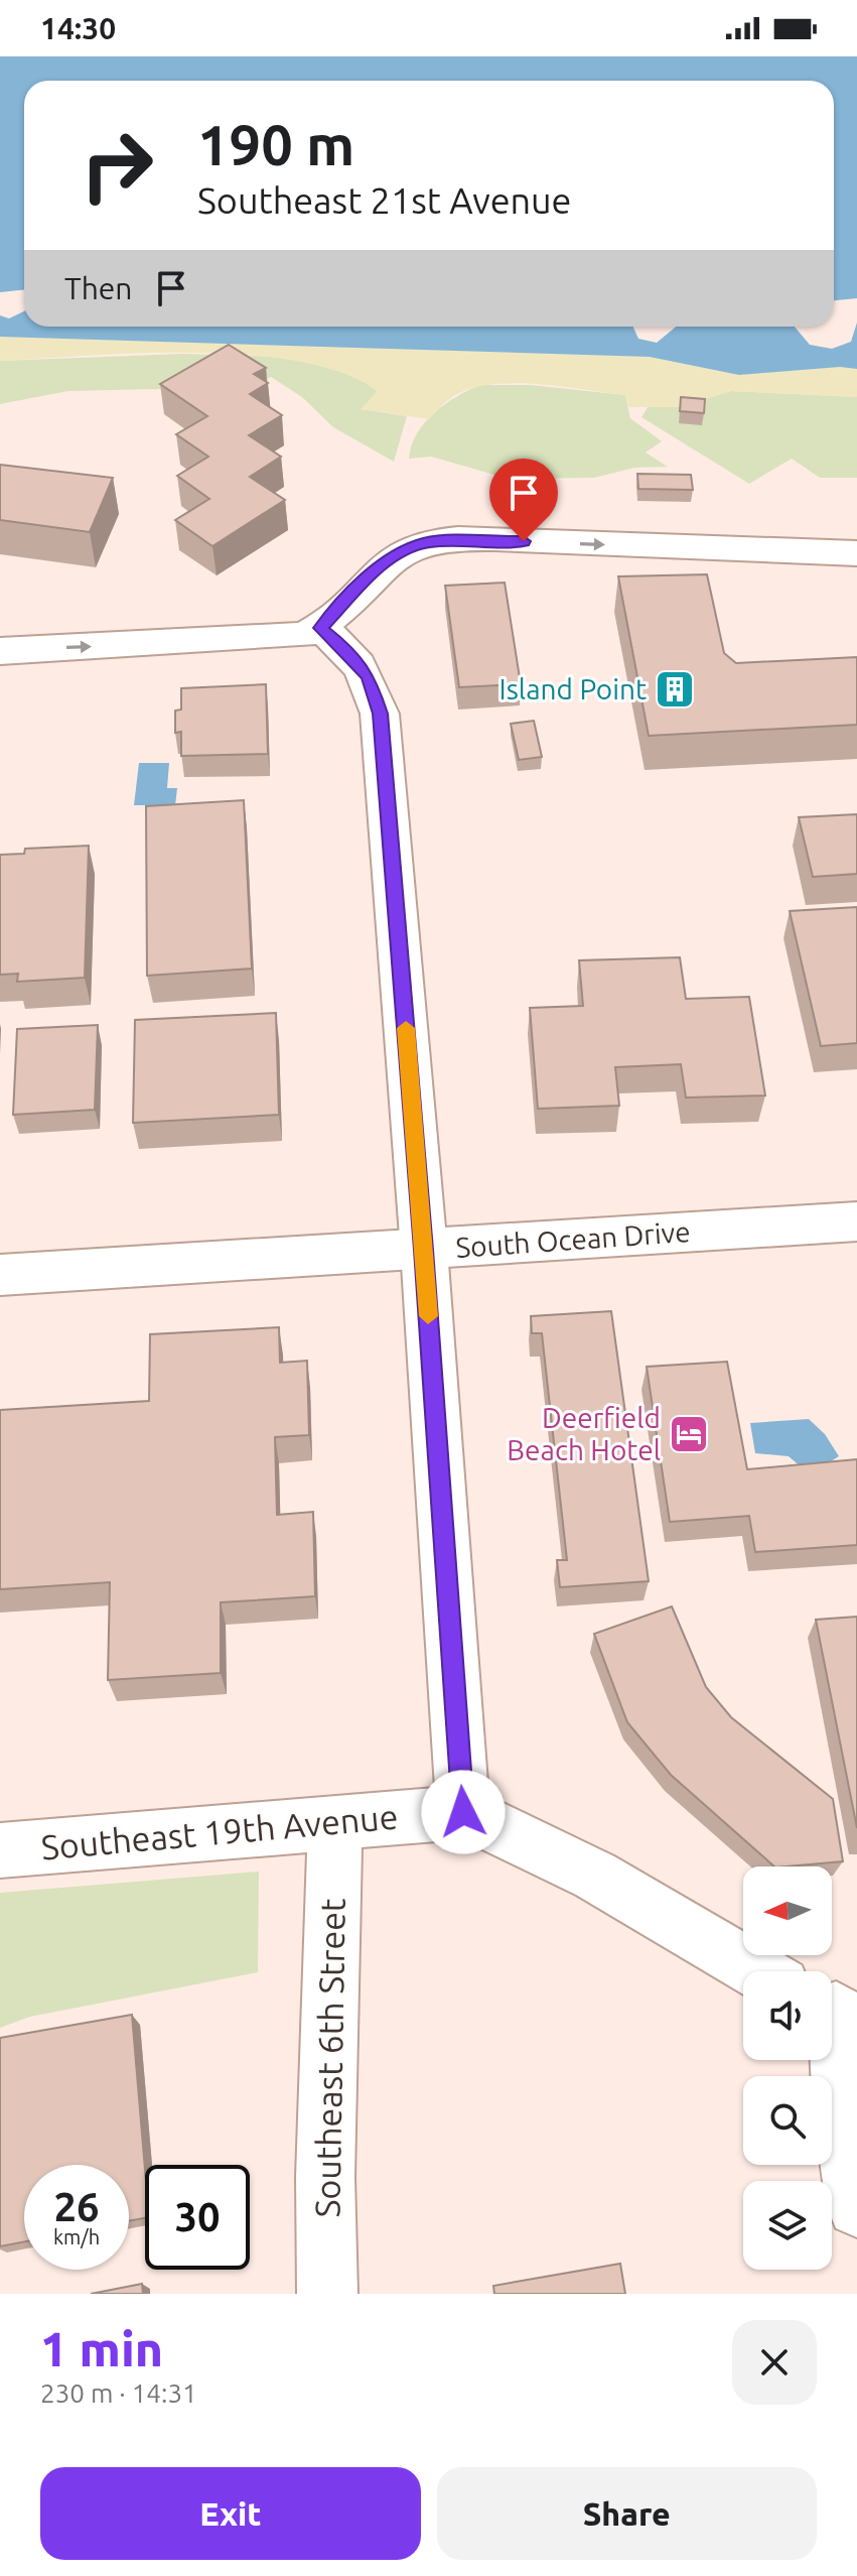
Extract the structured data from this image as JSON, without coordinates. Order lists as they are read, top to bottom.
{
  "streets": {
    "street": ["South Ocean Drive", "Southeast 19th Avenue", "Southeast 6th Street"]
  },
  "crossings": [
    ["Southeast 19th Avenue", "Southeast 6th Street"]
  ],
  "places": {
    "building": ["Island Point"],
    "hotel": ["Deerfield Beach Hotel"]
  },
  "north": "left",
  "page": {
    "status": "14:30",
    "turn": ["190 m", "Southeast 21st Avenue"],
    "then": "Then",
    "speed": "26 km/h",
    "limit": "30",
    "heading": ["1 min", "230 m · 14:31"],
    "buttons": ["Exit", "Share"]
  }
}
